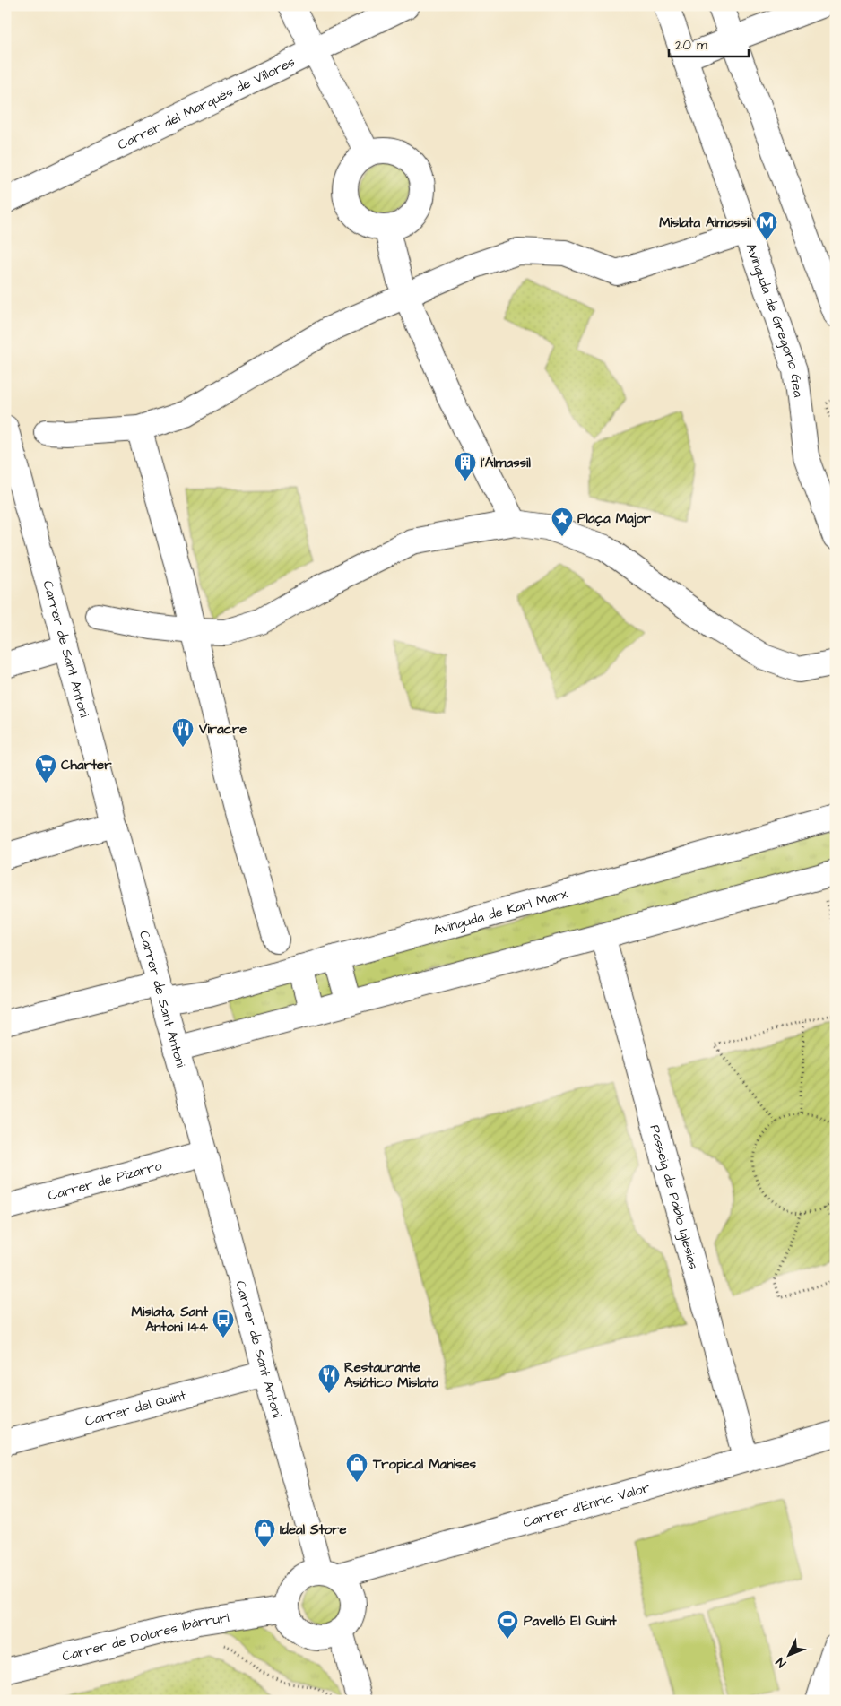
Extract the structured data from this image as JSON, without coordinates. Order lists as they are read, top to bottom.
{
  "streets": {
    "street": [
      "Carrer del Marqués de Villores",
      "Avinguda de Gregorio Gea",
      "Carrer de Sant Antoni",
      "Avinguda de Karl Marx",
      "Carrer de Pizarro",
      "Passeig de Pablo Iglesias",
      "Carrer del Quint",
      "Carrer d'Enric Valor",
      "Carrer de Dolores Ibárruri"
    ]
  },
  "crossings": [
    ["Carrer de Sant Antoni", "Avinguda de Karl Marx"],
    ["Carrer de Sant Antoni", "Carrer de Pizarro"],
    ["Carrer de Sant Antoni", "Carrer del Quint"],
    ["Carrer de Sant Antoni", "Carrer d'Enric Valor"],
    ["Carrer de Sant Antoni", "Carrer de Dolores Ibárruri"],
    ["Passeig de Pablo Iglesias", "Carrer d'Enric Valor"],
    ["Carrer d'Enric Valor", "Carrer de Dolores Ibárruri"]
  ],
  "places": {
    "metro station": ["Mislata Almassil"],
    "building": ["l'Almassil"],
    "place": ["Plaça Major"],
    "restaurant": ["Viracre", "Restaurante Asiático Mislata"],
    "supermarket": ["Charter"],
    "bus stop": ["Mislata, Sant Antoni 144"],
    "shop": ["Tropical Manises", "Ideal Store"],
    "sports": ["Pavelló El Quint"]
  },
  "scale_bar": "20 m",
  "north": "bottom left"
}
